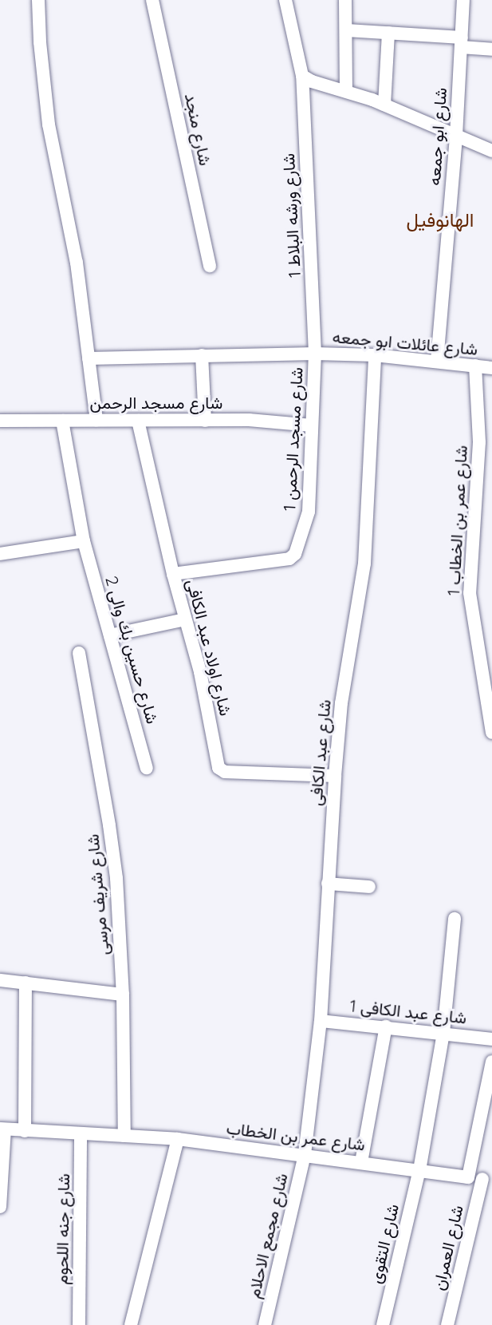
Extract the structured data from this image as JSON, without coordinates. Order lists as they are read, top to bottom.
{
  "streets": {
    "street": [
      "شارع منجد",
      "شارع ابو جمعه",
      "شارع ورشه البلاط 1",
      "شارع عائلات ابو جمعه",
      "شارع مسجد الرحمن",
      "شارع مسجد الرحمن 1",
      "شارع عمر بن الخطاب 1",
      "شارع اولاد عبد الكافى",
      "شارع حسين بك والى 2",
      "شارع عبد الكافى",
      "شارع شريف مرسى",
      "شارع عبد الكافى 1",
      "شارع عمر بن الخطاب",
      "شارع جنه اللحوم",
      "شارع مجمع الاحلام",
      "شارع التقوى",
      "شارع العمران"
    ]
  },
  "crossings": [
    ["شارع ابو جمعه", "شارع عائلات ابو جمعه"],
    ["شارع ورشه البلاط 1", "شارع عائلات ابو جمعه"],
    ["شارع ورشه البلاط 1", "شارع مسجد الرحمن 1"],
    ["شارع عائلات ابو جمعه", "شارع مسجد الرحمن 1"],
    ["شارع عائلات ابو جمعه", "شارع عمر بن الخطاب 1"],
    ["شارع عائلات ابو جمعه", "شارع عبد الكافى"],
    ["شارع مسجد الرحمن", "شارع مسجد الرحمن 1"],
    ["شارع مسجد الرحمن", "شارع اولاد عبد الكافى"],
    ["شارع مسجد الرحمن", "شارع حسين بك والى 2"],
    ["شارع مسجد الرحمن 1", "شارع اولاد عبد الكافى"],
    ["شارع اولاد عبد الكافى", "شارع عبد الكافى"],
    ["شارع عبد الكافى", "شارع عبد الكافى 1"],
    ["شارع عبد الكافى", "شارع عمر بن الخطاب"],
    ["شارع عبد الكافى", "شارع مجمع الاحلام"],
    ["شارع شريف مرسى", "شارع عمر بن الخطاب"],
    ["شارع عبد الكافى 1", "شارع التقوى"],
    ["شارع عمر بن الخطاب", "شارع جنه اللحوم"],
    ["شارع عمر بن الخطاب", "شارع مجمع الاحلام"],
    ["شارع عمر بن الخطاب", "شارع التقوى"],
    ["شارع عمر بن الخطاب", "شارع العمران"]
  ],
  "districts": ["الهانوفيل"]
}
